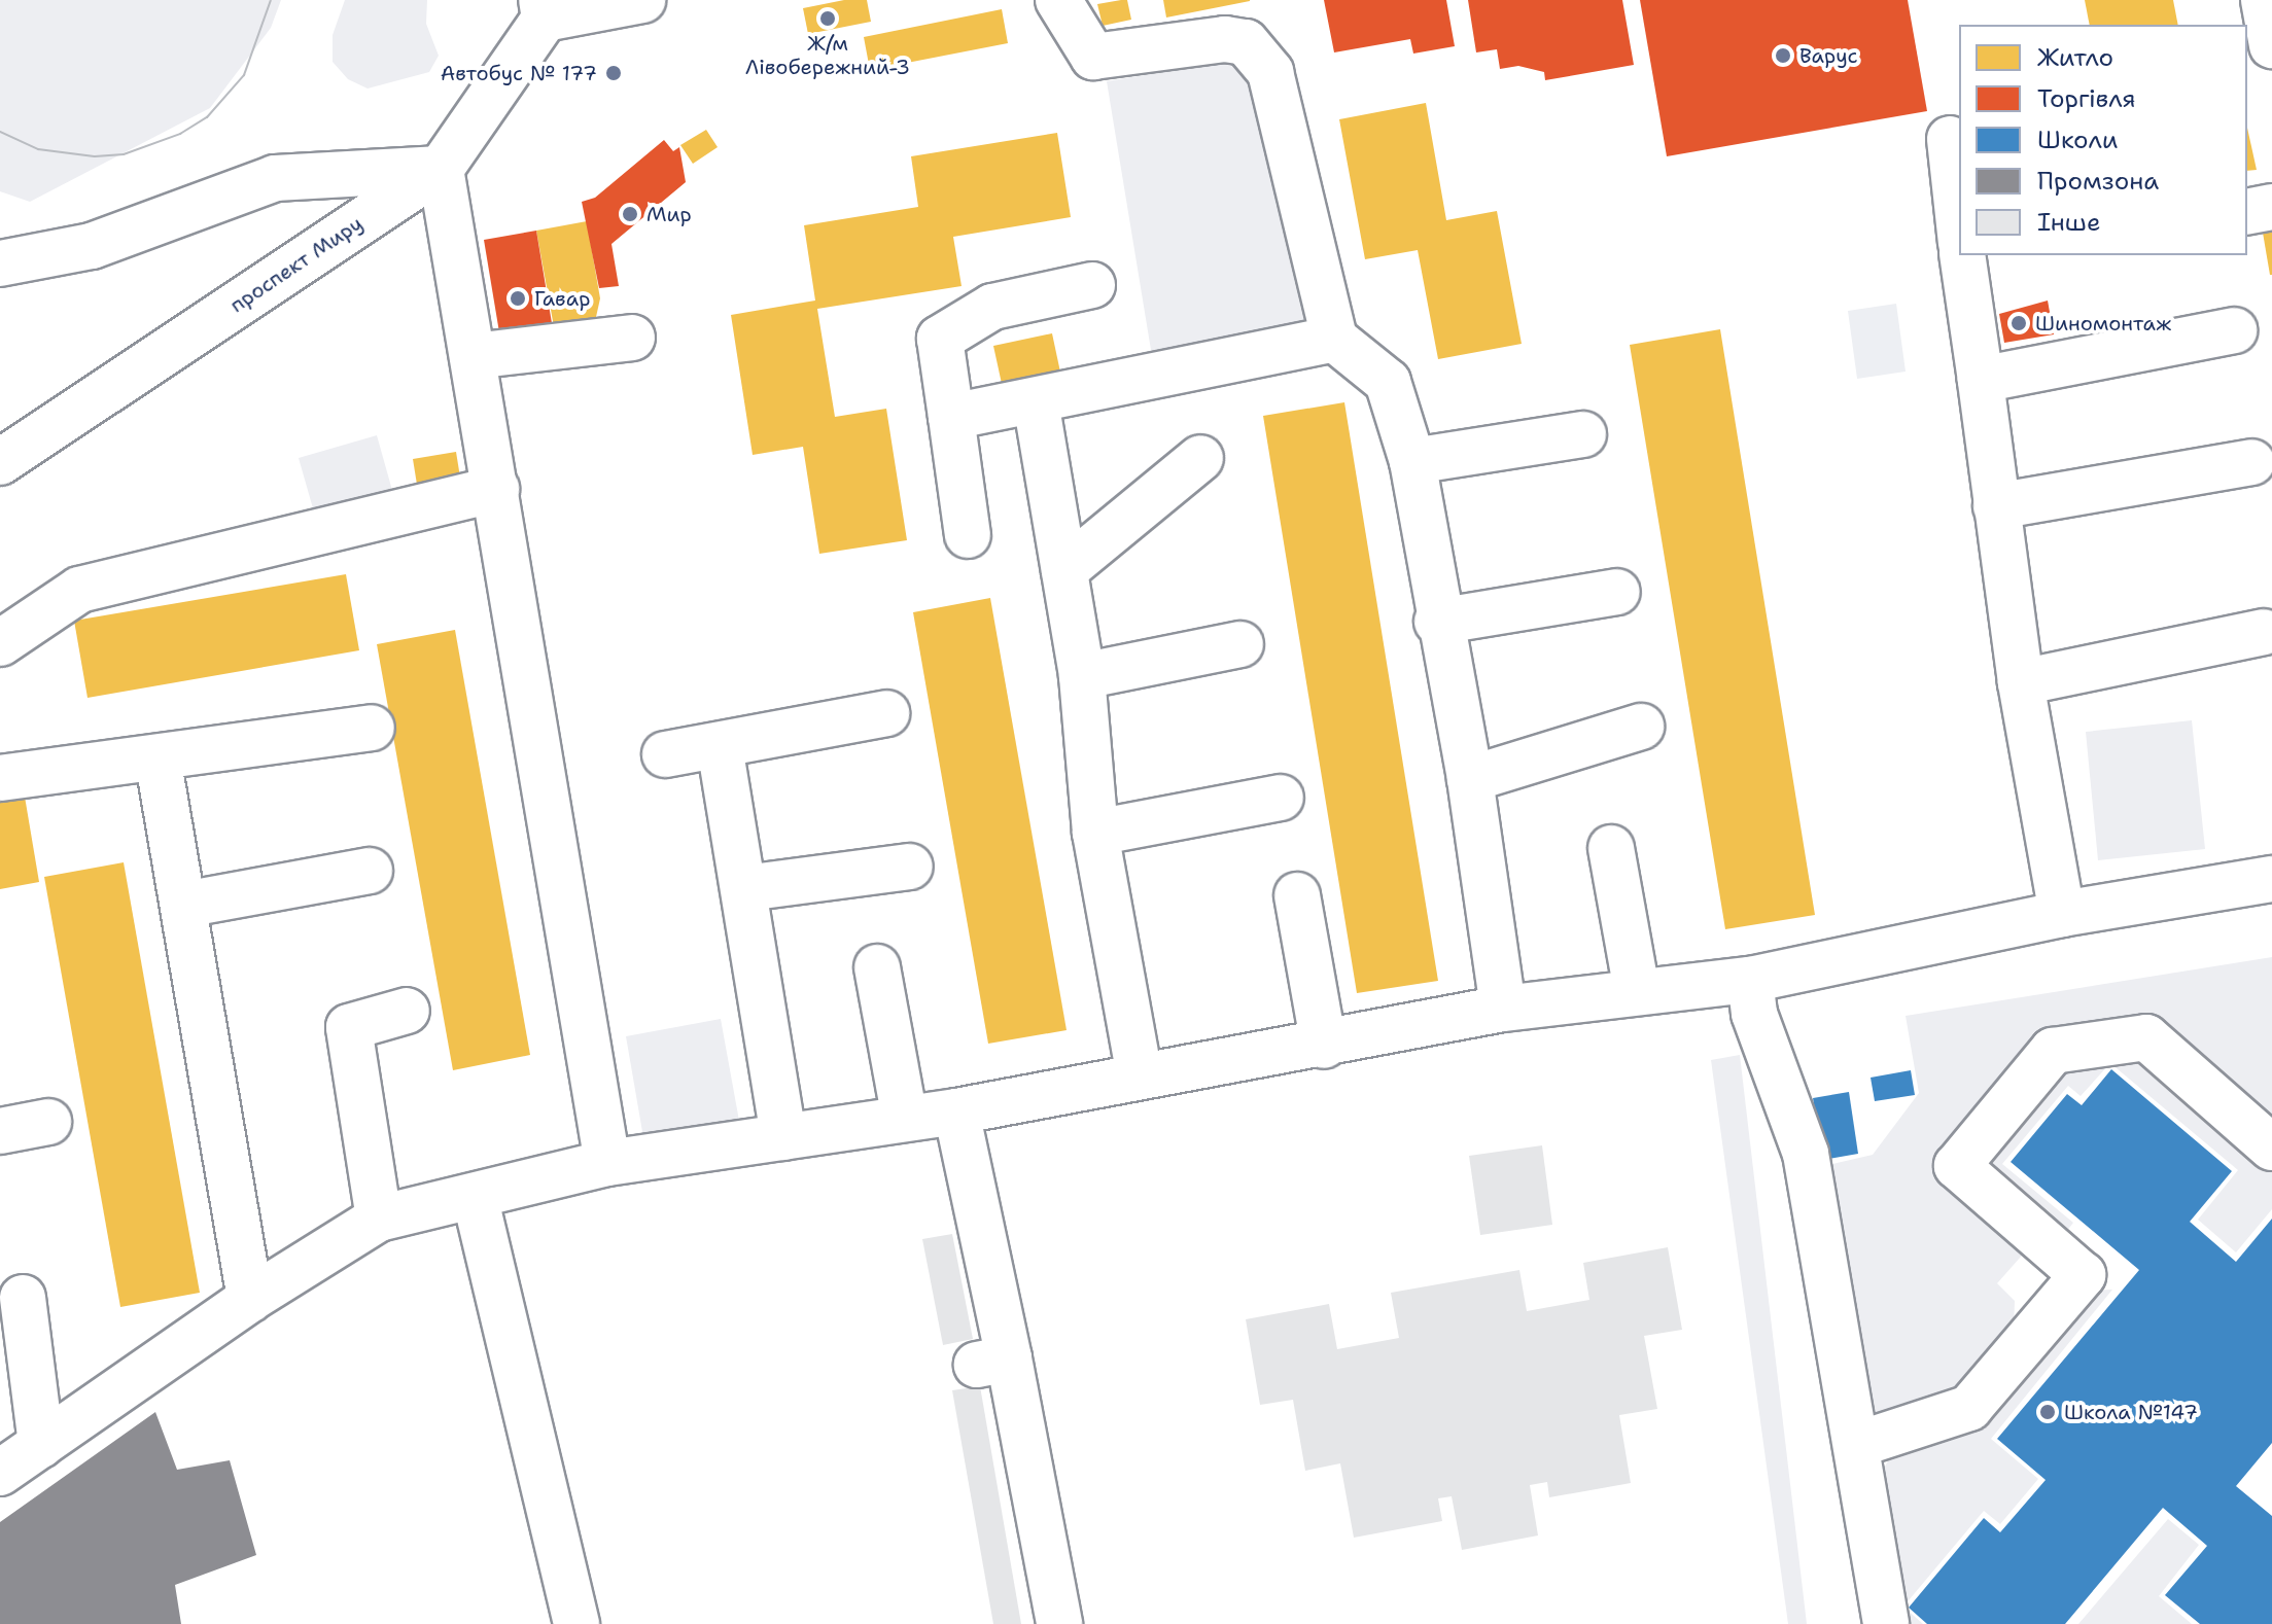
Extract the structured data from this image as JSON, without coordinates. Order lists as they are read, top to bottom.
{
  "streets": {
    "street": ["проспект Миру"]
  },
  "places": [
    "Ж/м Лівобережний-3",
    "Варус",
    "Автобус № 177",
    "Мир",
    "Гавар",
    "Шиномонтаж",
    "Школа №147"
  ],
  "legend": [
    "Житло",
    "Торгівля",
    "Школи",
    "Промзона",
    "Інше"
  ]
}
